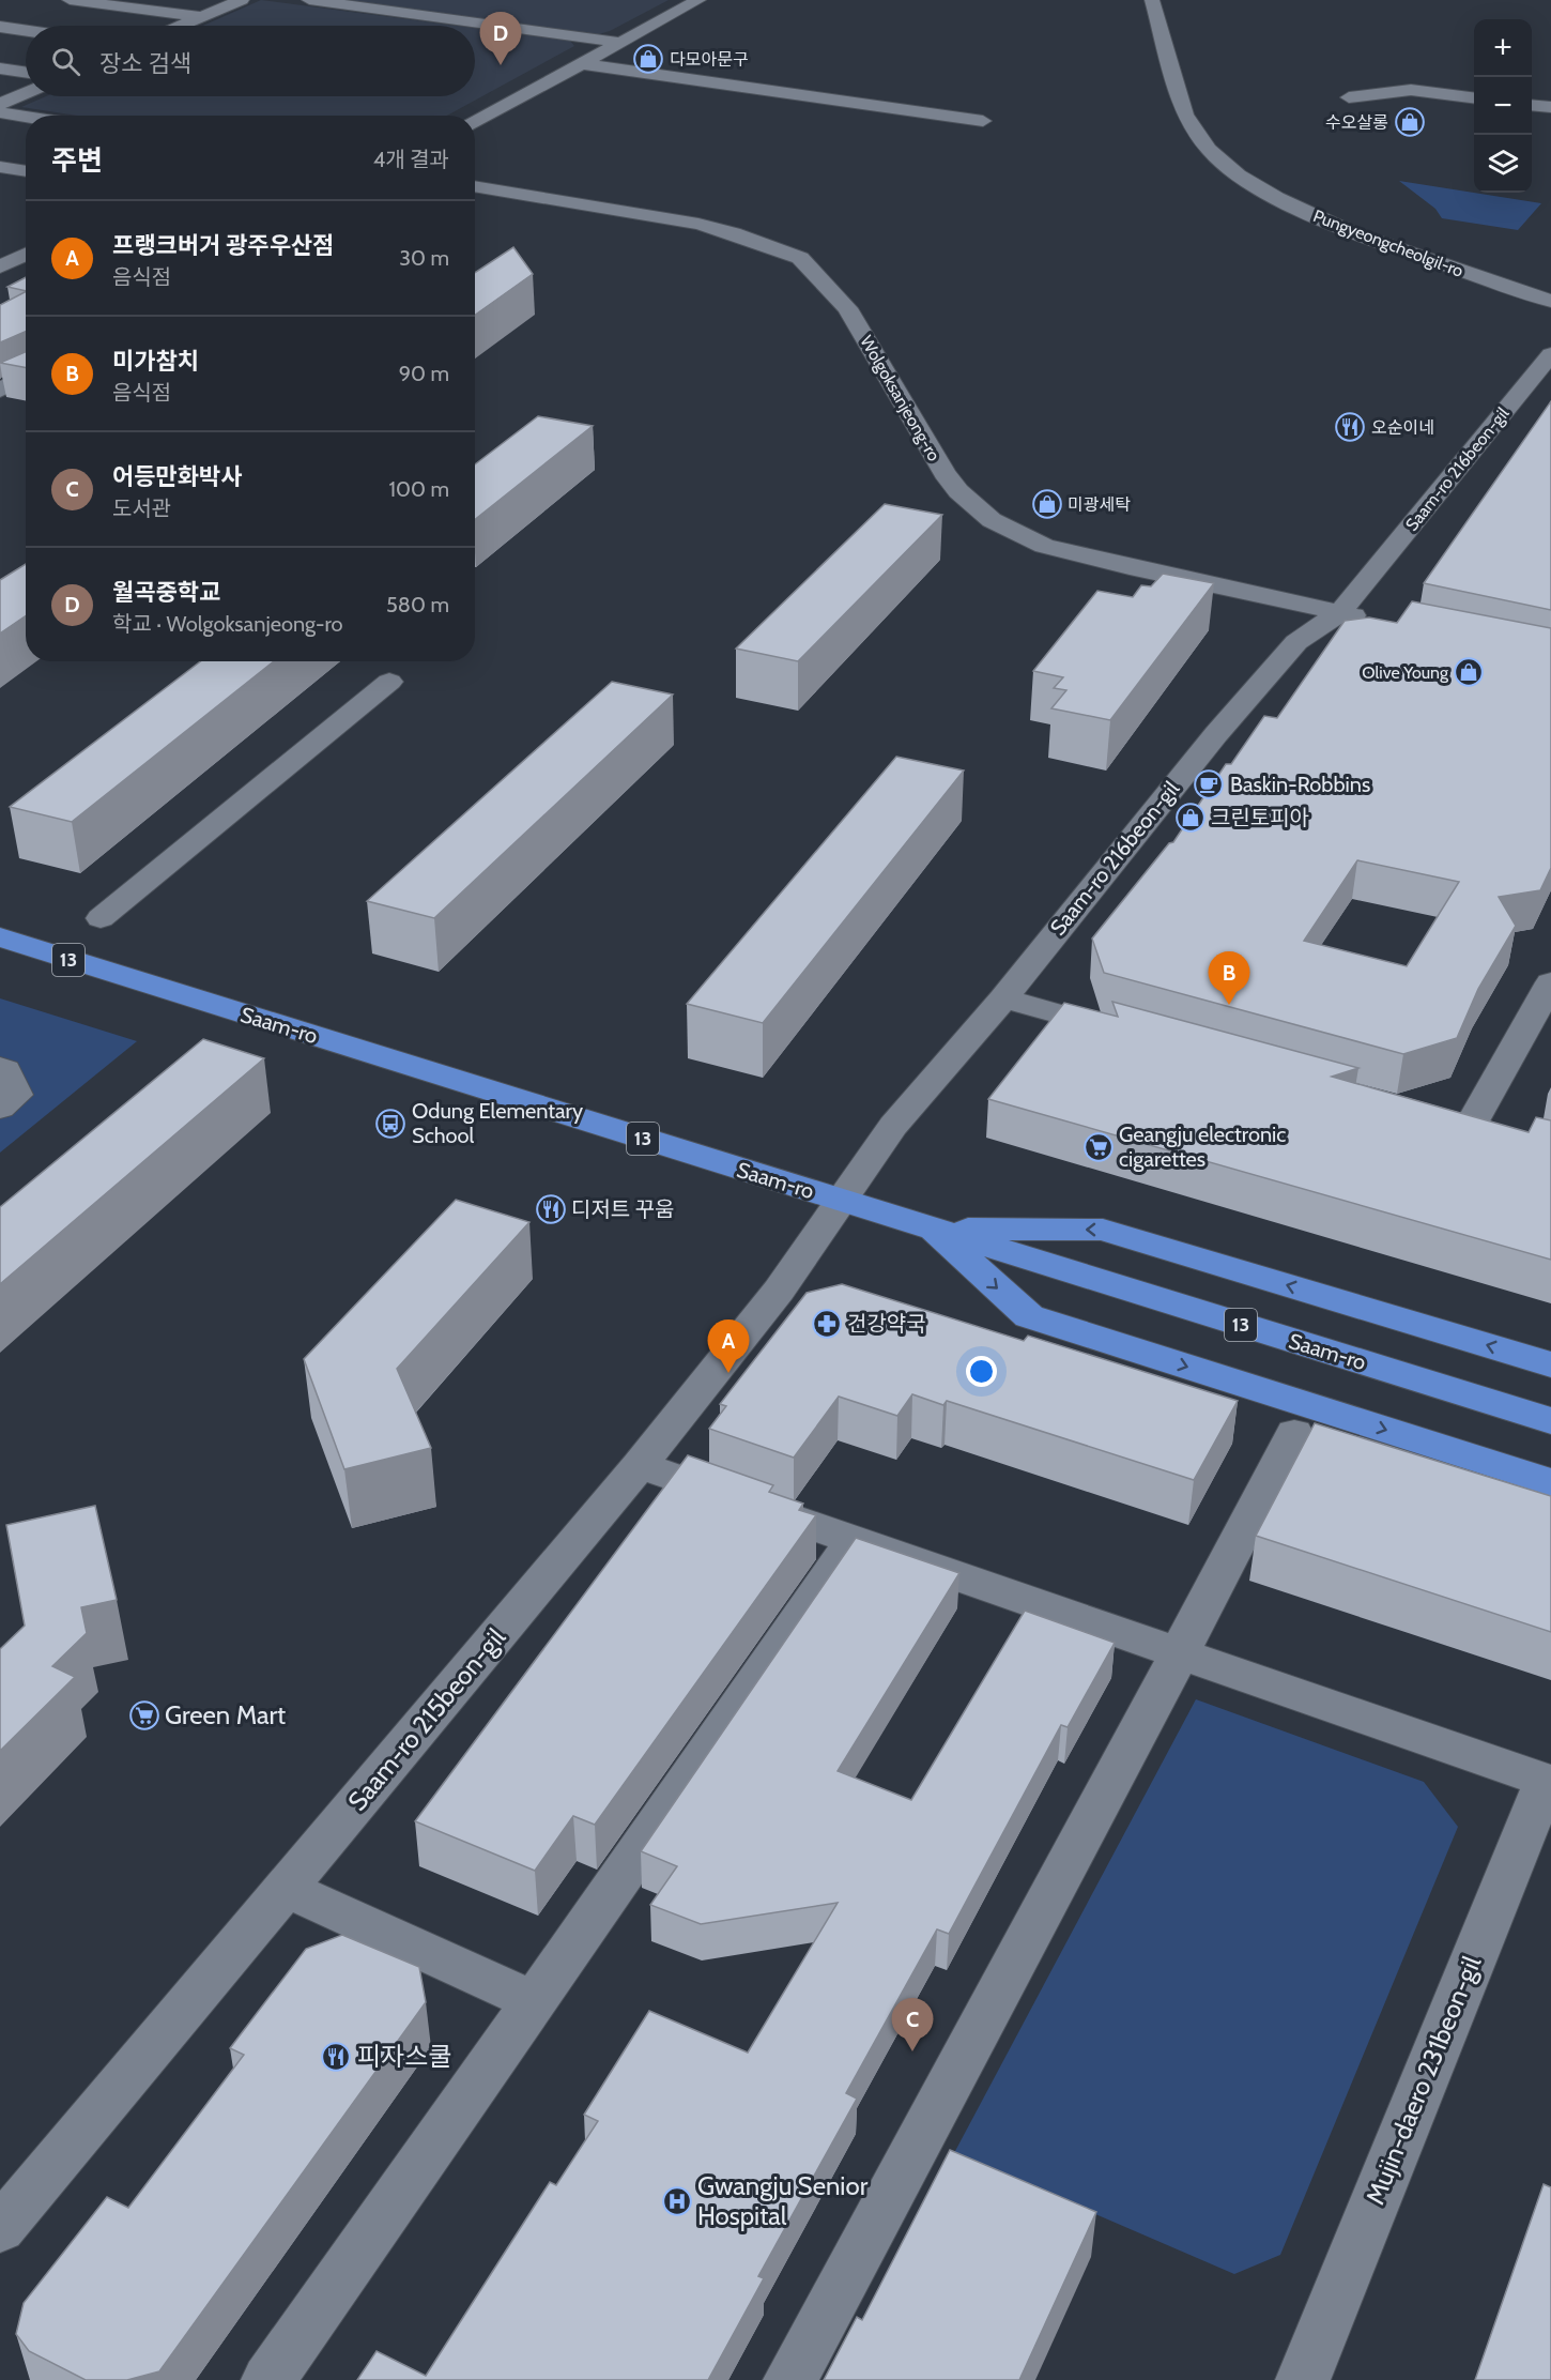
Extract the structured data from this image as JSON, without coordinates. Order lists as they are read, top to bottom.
{
  "streets": {
    "main road": ["13", "Saam-ro"],
    "street": [
      "Pungyeongcheolgil-ro",
      "Wolgoksanjeong-ro",
      "Saam-ro 216beon-gil",
      "Saam-ro 215beon-gil",
      "Mujin-daero 231beon-gil"
    ]
  },
  "crossings": [
    ["Wolgoksanjeong-ro", "Saam-ro 216beon-gil"],
    ["Saam-ro 216beon-gil", "Saam-ro"],
    ["Saam-ro 216beon-gil", "Saam-ro 215beon-gil"],
    ["Saam-ro", "Saam-ro 215beon-gil"]
  ],
  "places": {
    "shop": [
      "다모아문구",
      "수오살롱",
      "미광세탁",
      "Olive Young",
      "크린토피아"
    ],
    "restaurant": ["오순이네", "디저트 꾸움", "피자스쿨"],
    "cafe": ["Baskin-Robbins"],
    "bus stop": ["Odung Elementary School"],
    "supermarket": ["Geangju electronic cigarettes", "Green Mart"],
    "pharmacy": ["건강약국"],
    "hospital": ["Gwangju Senior Hospital"]
  },
  "page": {
    "pins": [
      "D",
      "B",
      "A",
      "C"
    ],
    "map_buttons": ["+", "−"],
    "search": "장소 검색",
    "heading": ["주변", "4개 결과"],
    "list": [
      {
        "mark": "A",
        "name": "프랭크버거 광주우산점",
        "note": "음식점",
        "value": "30 m"
      },
      {
        "mark": "B",
        "name": "미가참치",
        "note": "음식점",
        "value": "90 m"
      },
      {
        "mark": "C",
        "name": "어등만화박사",
        "note": "도서관",
        "value": "100 m"
      },
      {
        "mark": "D",
        "name": "월곡중학교",
        "note": "학교 · Wolgoksanjeong-ro",
        "value": "580 m"
      }
    ]
  }
}
